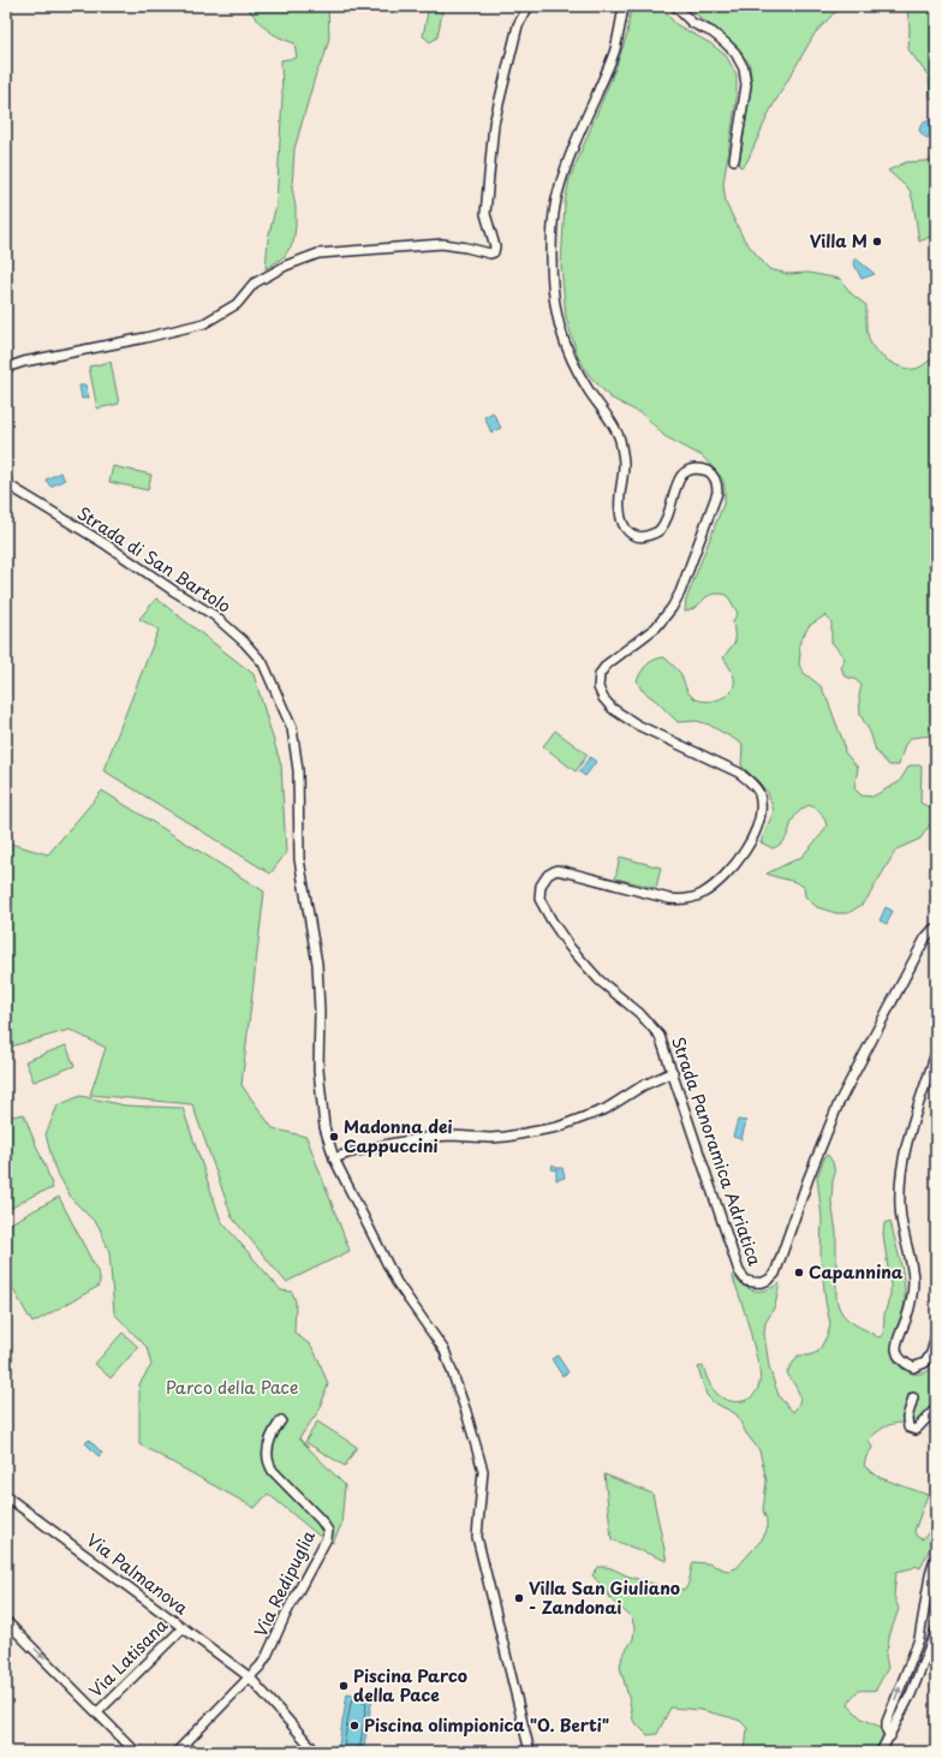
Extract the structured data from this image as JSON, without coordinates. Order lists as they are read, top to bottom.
{
  "streets": {
    "street": [
      "Strada di San Bartolo",
      "Strada Panoramica Adriatica",
      "Via Palmanova",
      "Via Redipuglia",
      "Via Latisana"
    ]
  },
  "crossings": [
    ["Via Palmanova", "Via Redipuglia"],
    ["Via Palmanova", "Via Latisana"]
  ],
  "parks": ["Parco della Pace"],
  "places": [
    "Villa M",
    "Madonna dei Cappuccini",
    "Capannina",
    "Villa San Giuliano - Zandonai",
    "Piscina Parco della Pace",
    "Piscina olimpionica \"O. Berti\""
  ]
}
